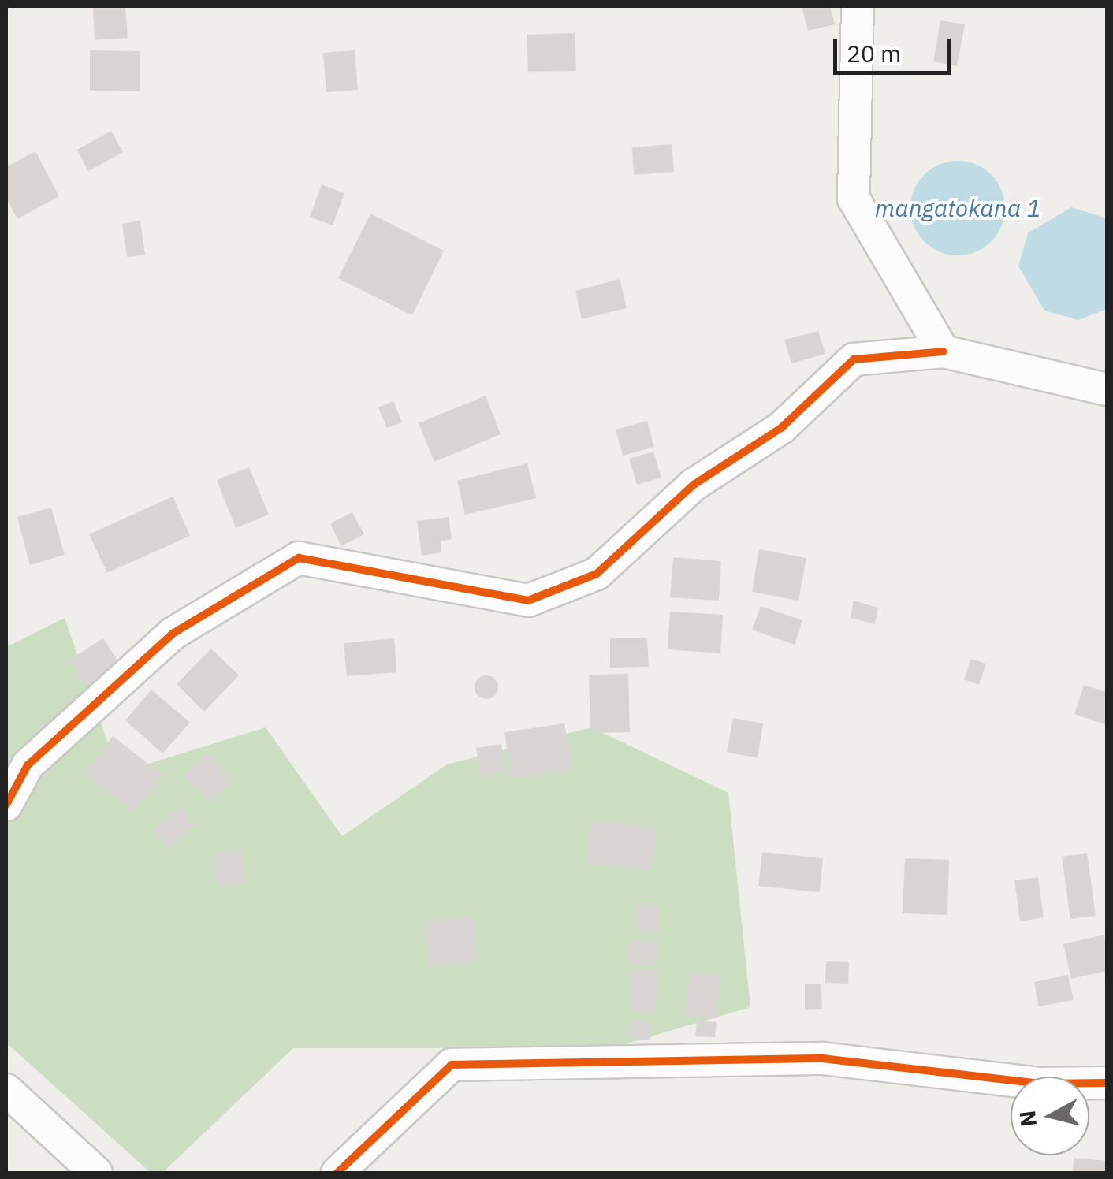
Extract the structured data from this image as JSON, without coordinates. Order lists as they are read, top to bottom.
{
  "water": ["mangatokana 1"],
  "scale_bar": "20 m",
  "north": "left"
}
